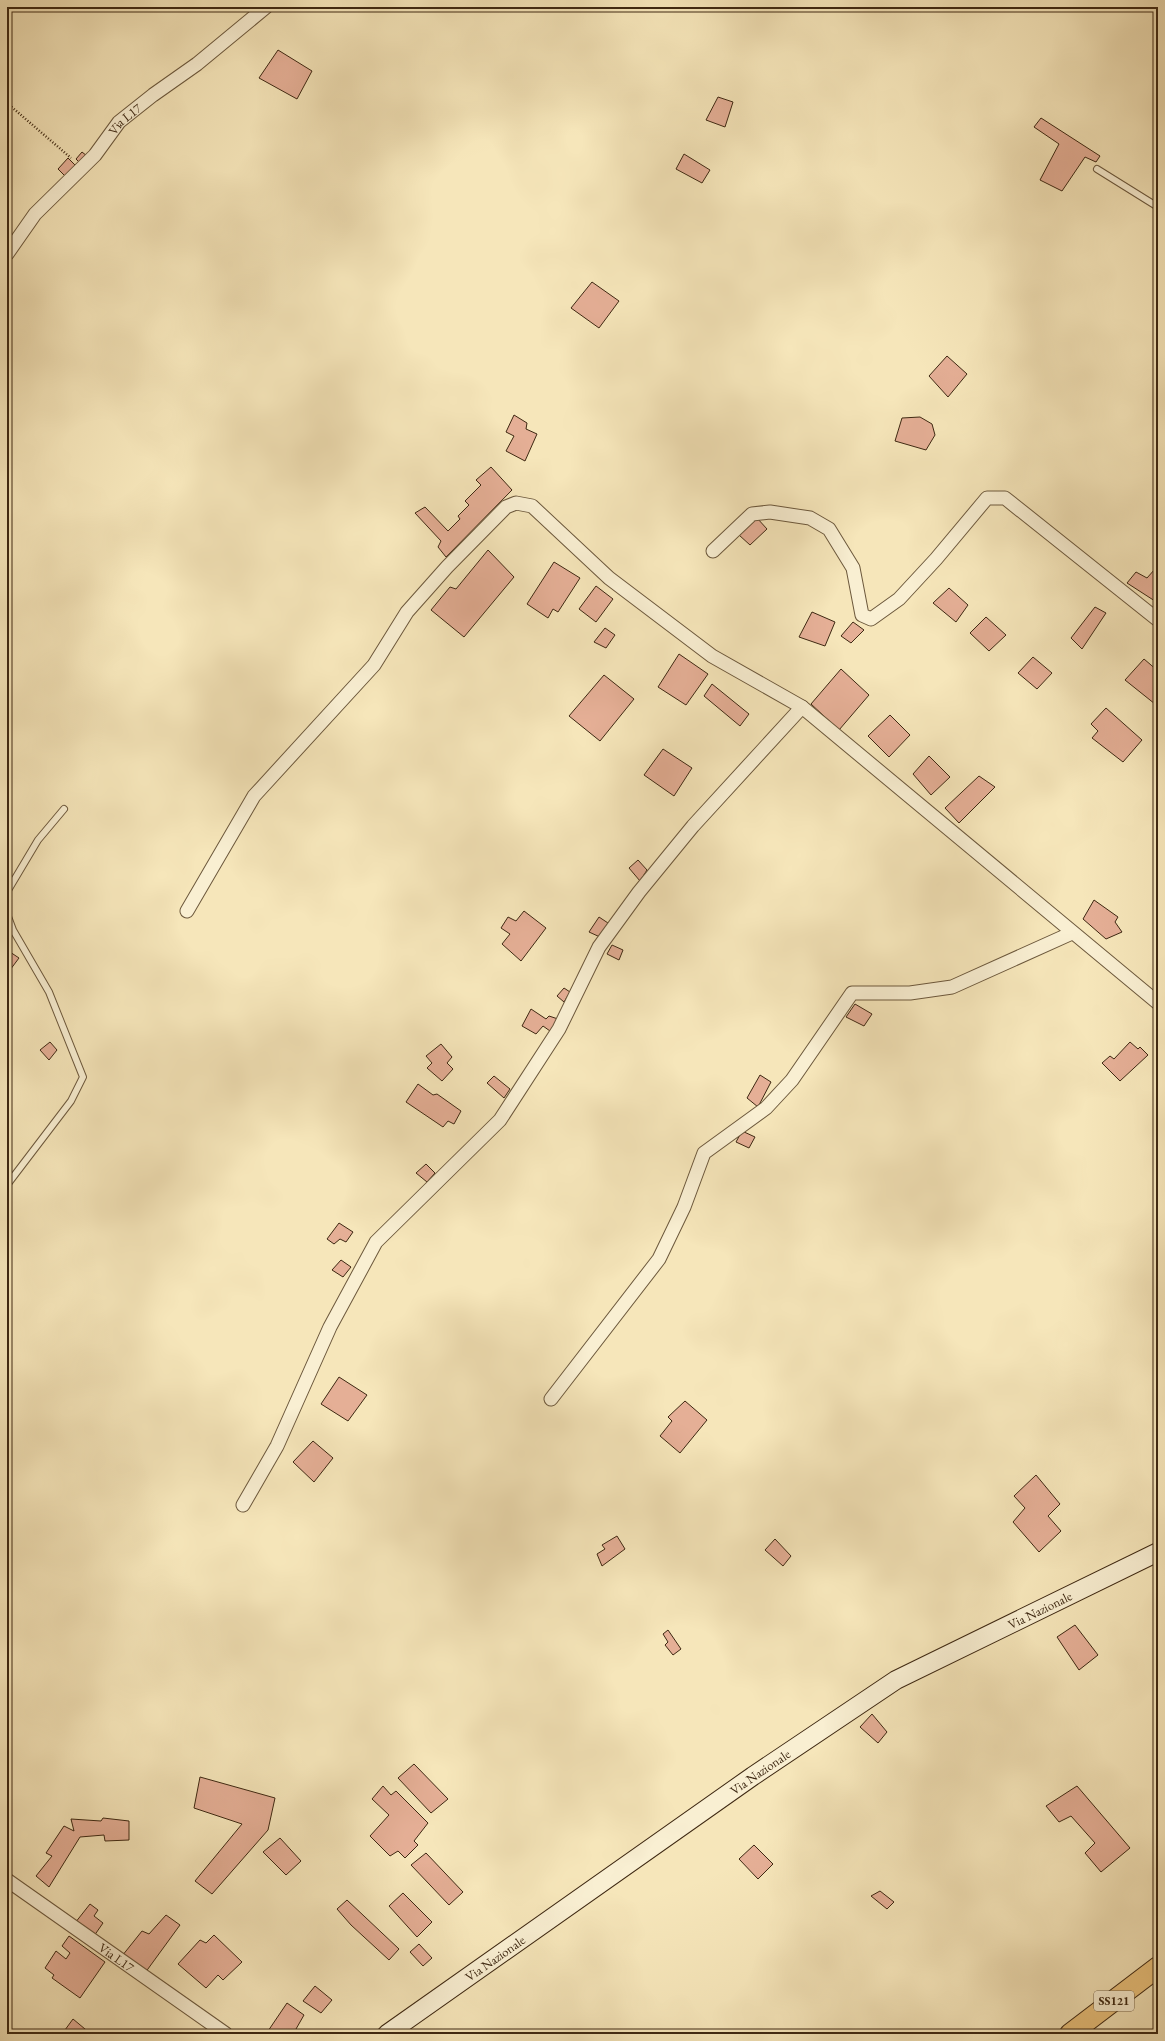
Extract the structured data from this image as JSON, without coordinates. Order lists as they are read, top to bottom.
{
  "streets": {
    "main road": ["Via Nazionale", "SS121"],
    "street": ["Via L17"]
  }
}
